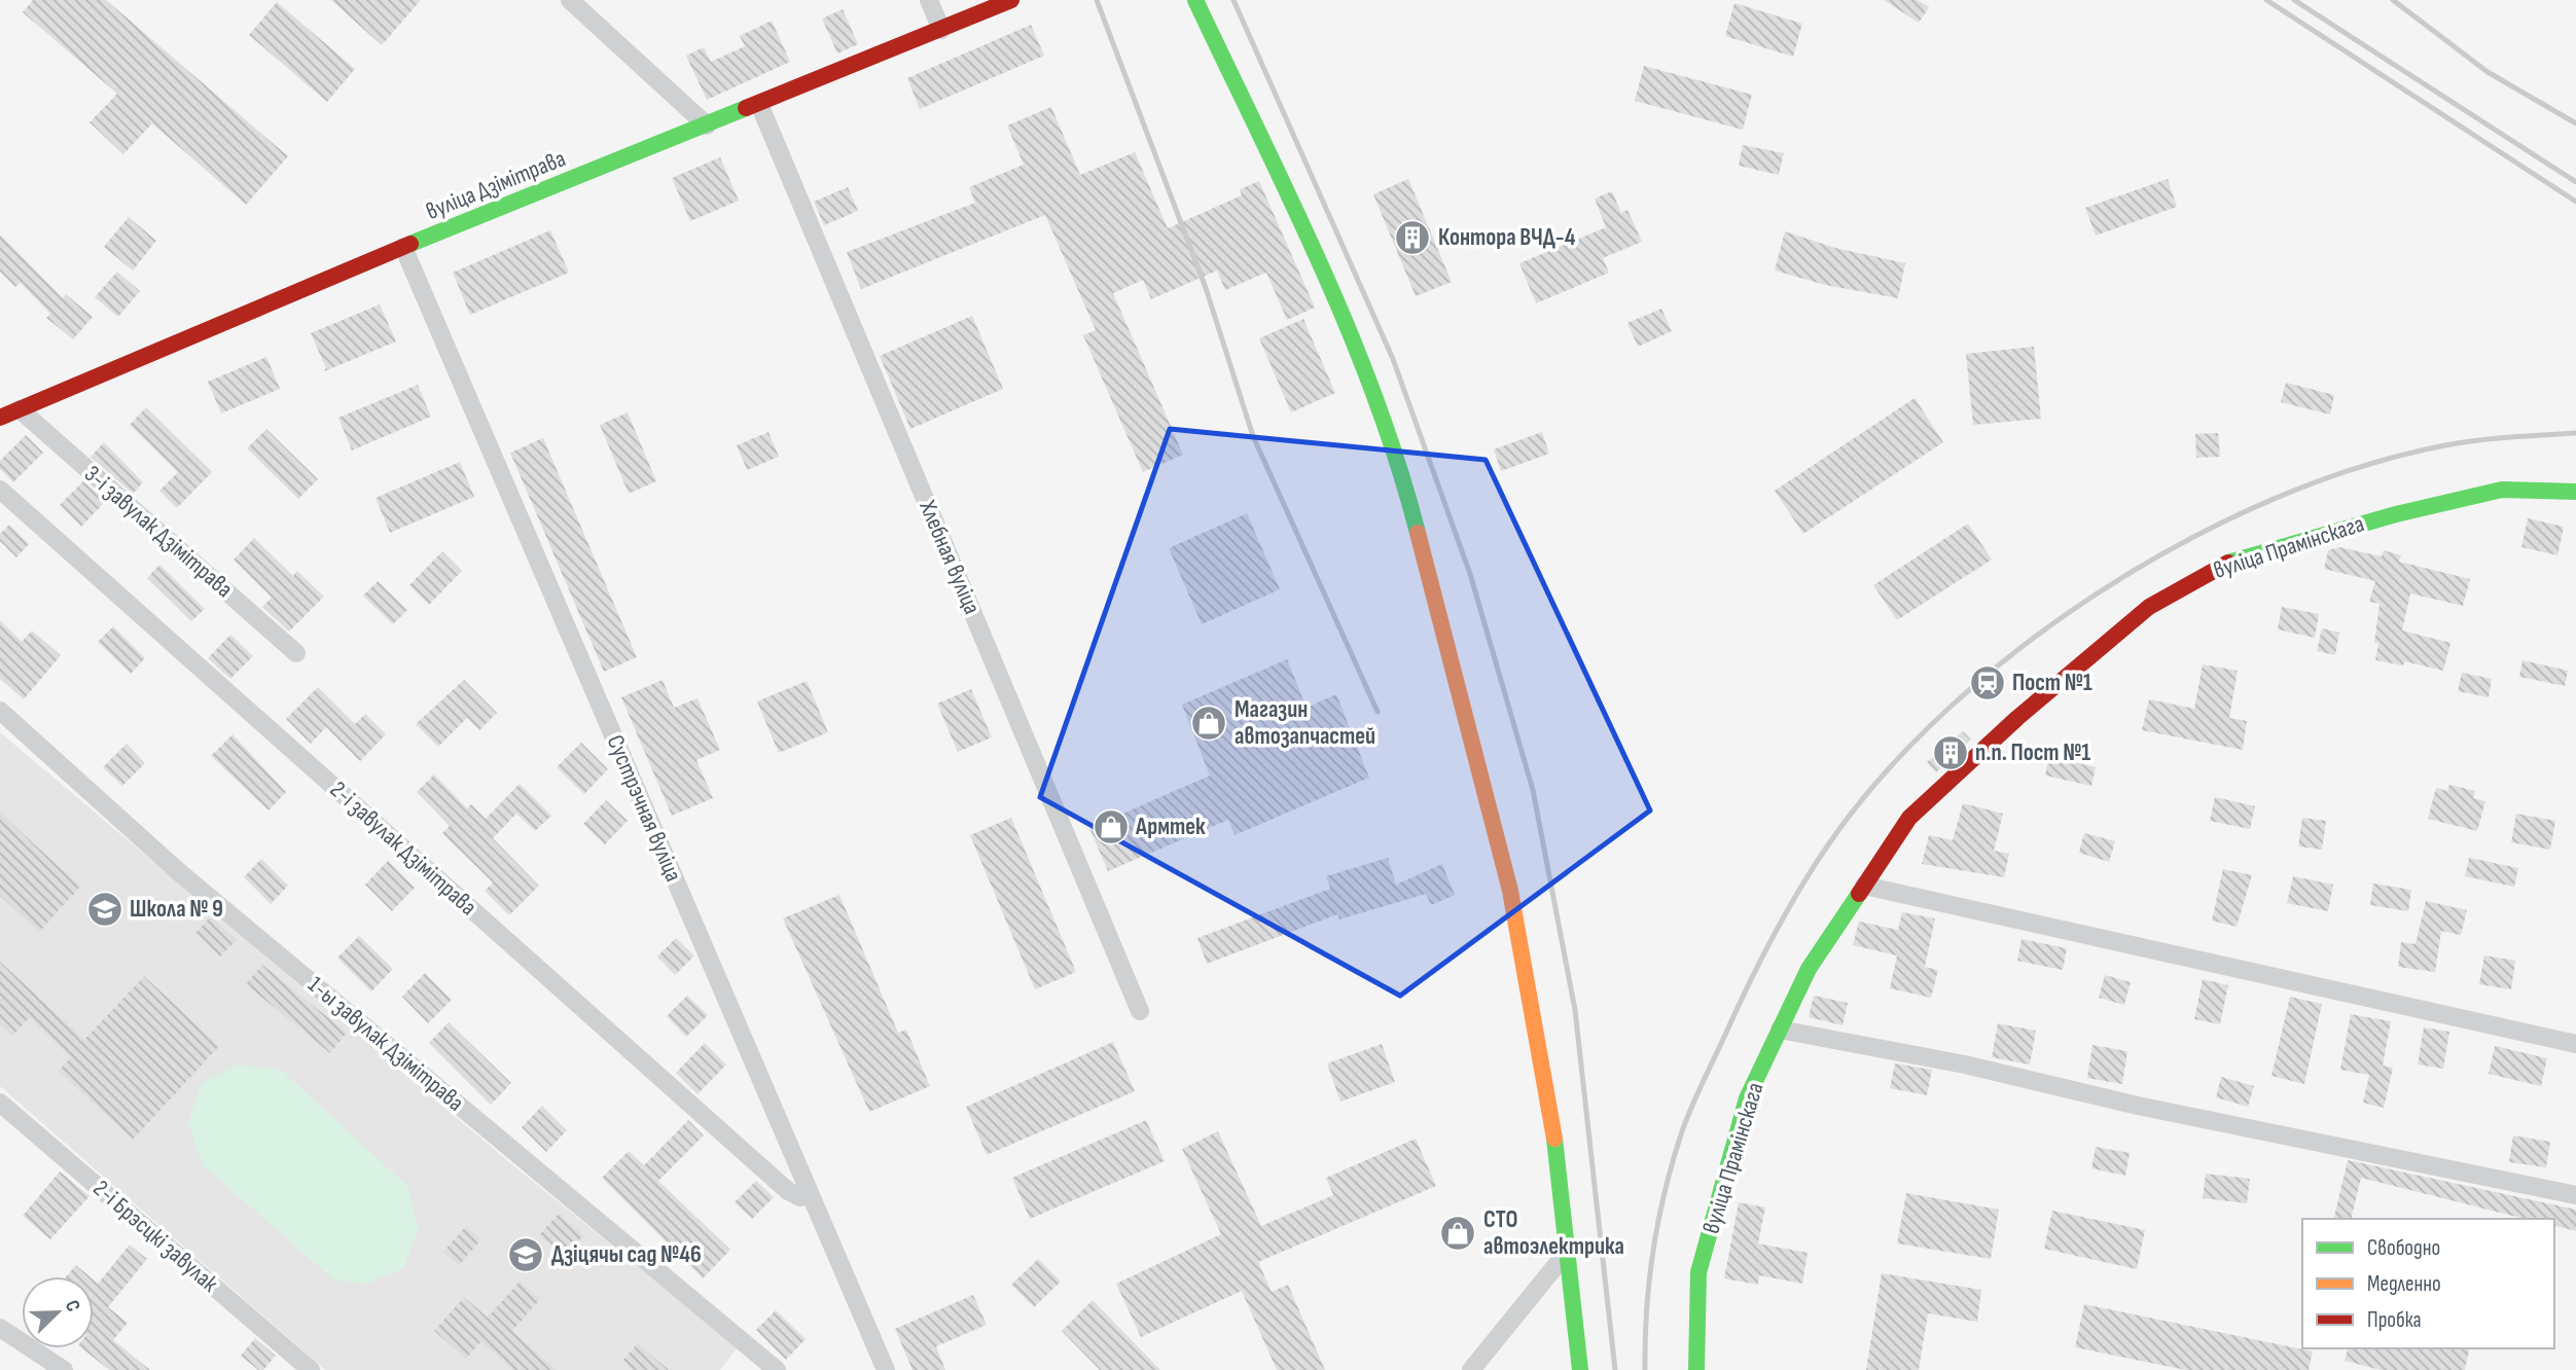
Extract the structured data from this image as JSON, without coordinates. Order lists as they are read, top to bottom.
{
  "streets": {
    "street": [
      "вуліца Дзімітрава",
      "3-і завулак Дзімітрава",
      "вуліца Прамінскага",
      "Хлебная вуліца",
      "Сустрэчная вуліца",
      "2-і завулак Дзімітрава",
      "1-ы завулак Дзімітрава",
      "2-і Брэсцкі завулак"
    ]
  },
  "crossings": [
    ["вуліца Дзімітрава", "3-і завулак Дзімітрава"],
    ["вуліца Дзімітрава", "Хлебная вуліца"],
    ["вуліца Дзімітрава", "Сустрэчная вуліца"],
    ["Сустрэчная вуліца", "2-і завулак Дзімітрава"]
  ],
  "places": {
    "building": ["Контора ВЧД-4", "п.п. Пост №1"],
    "station": ["Пост №1"],
    "shop": ["Магазин автозапчастей", "Армтек", "СТО автоэлектрика"],
    "school or university": ["Школа № 9", "Дзіцячы сад №46"]
  },
  "legend": ["Свободно", "Медленно", "Пробка"],
  "north": "top right"
}
